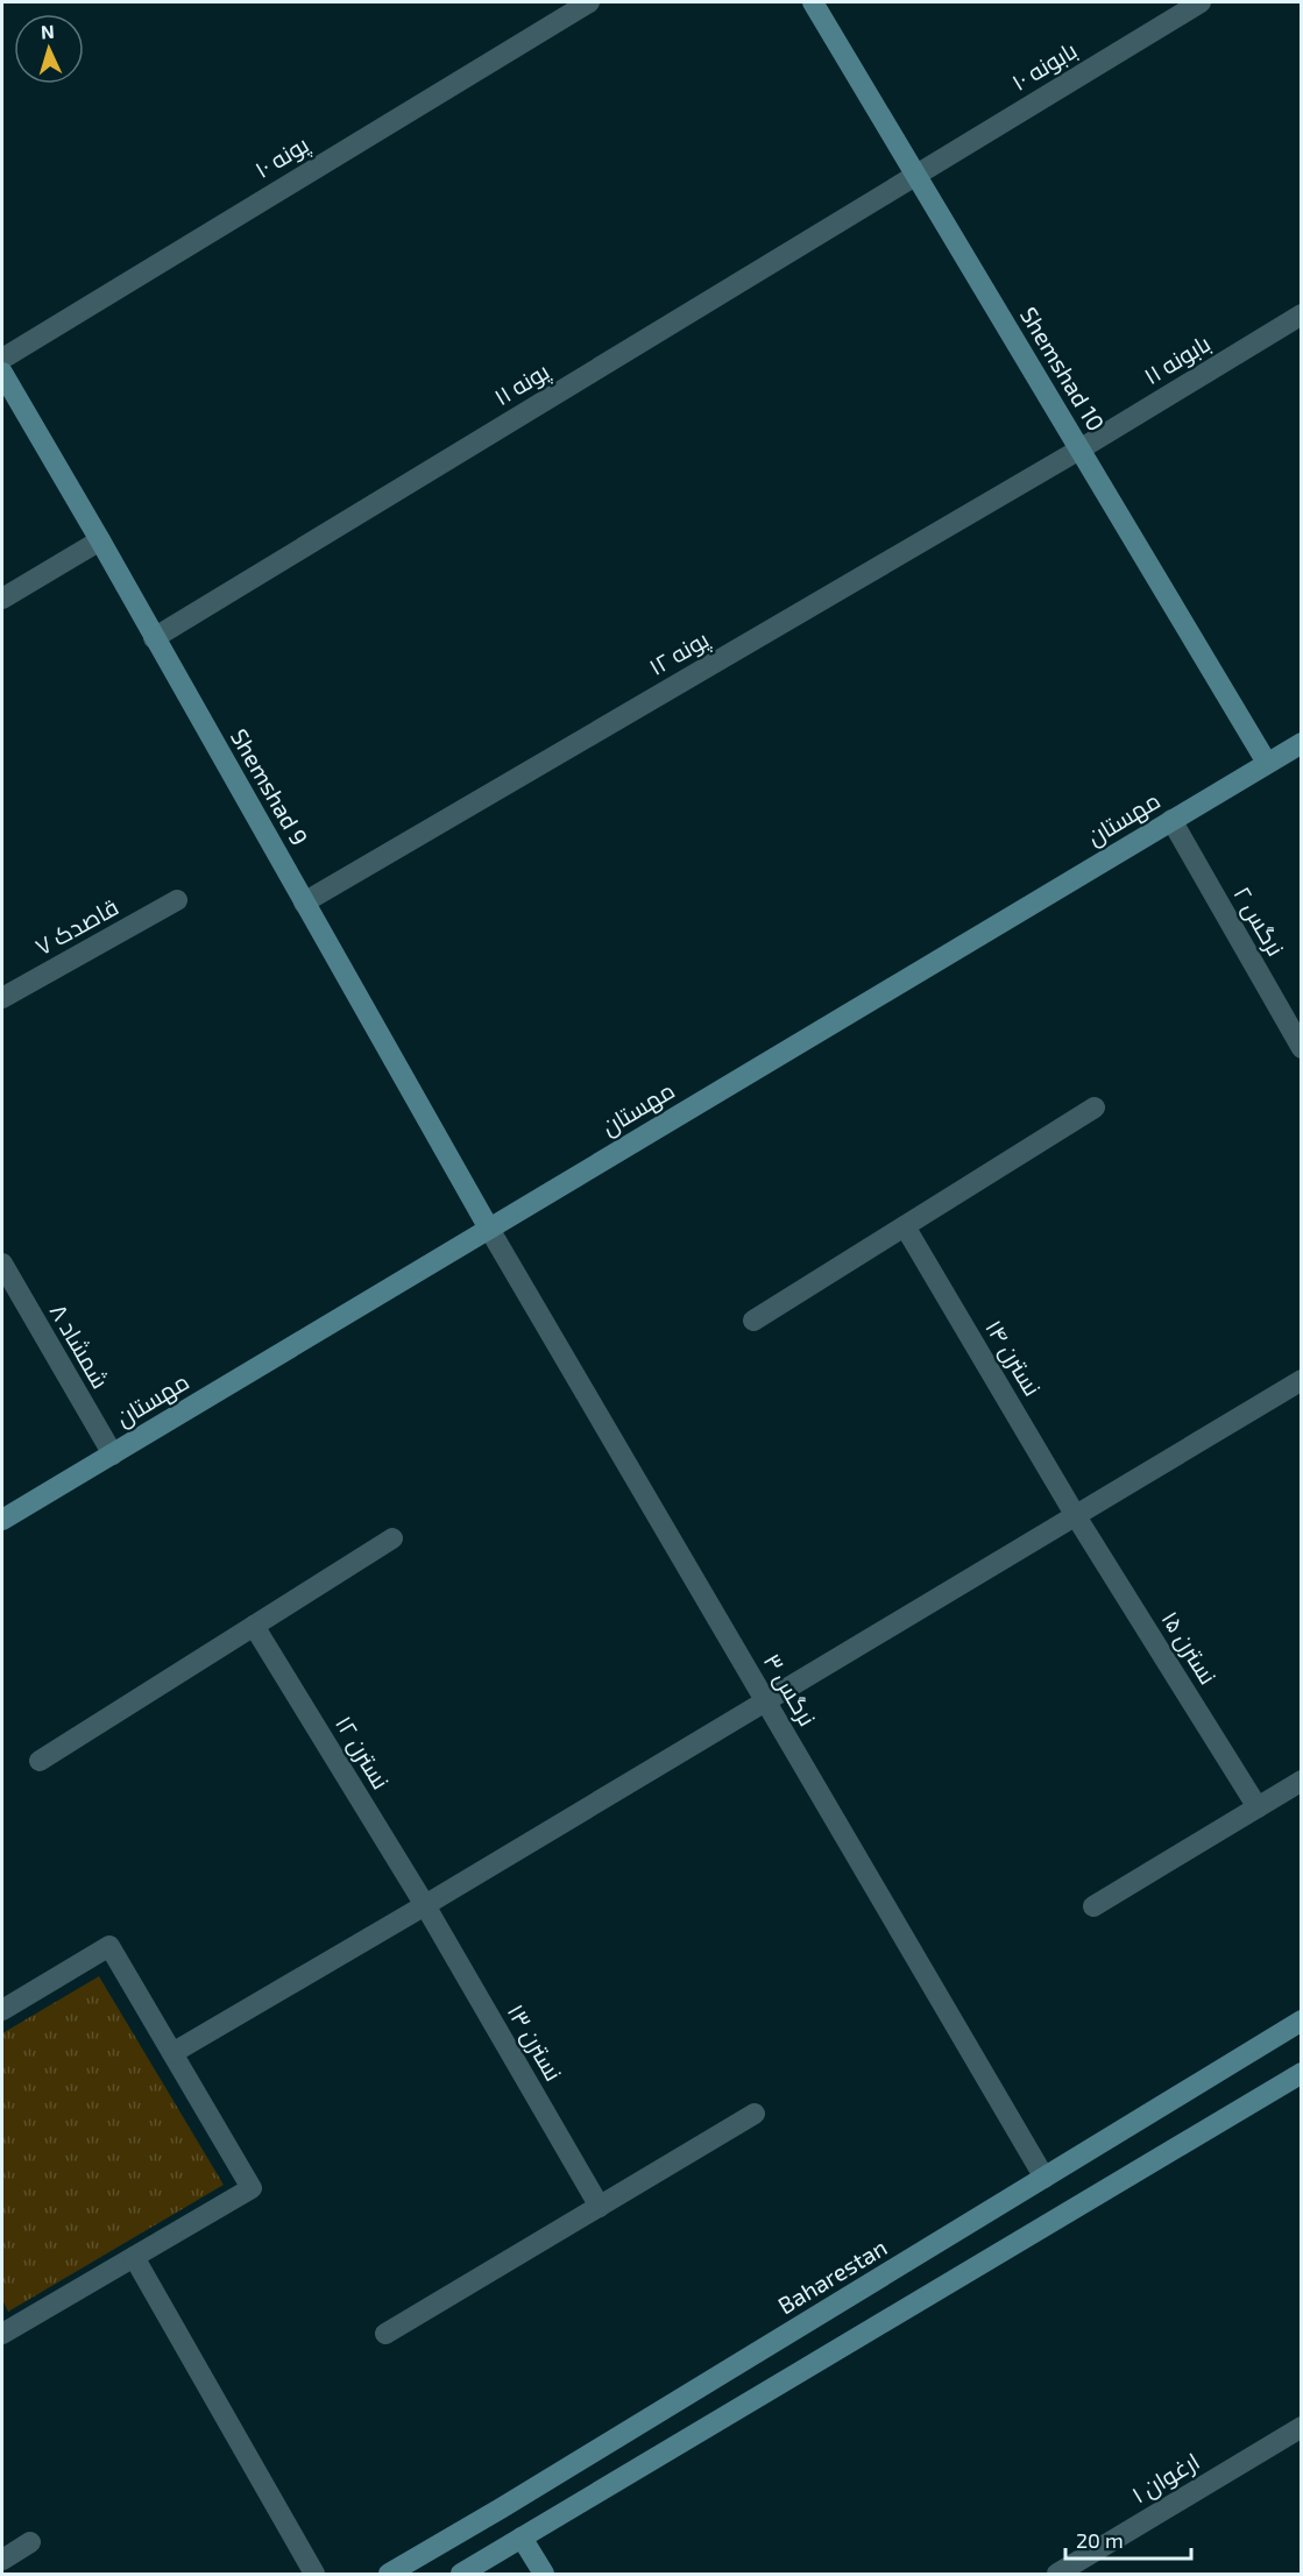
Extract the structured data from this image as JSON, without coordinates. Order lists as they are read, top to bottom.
{
  "streets": {
    "street": [
      "بابونه ۱۰",
      "پونه ۱۰",
      "بابونه ۱۱",
      "Shemshad 10",
      "پونه ۱۱",
      "پونه ۱۲",
      "Shemshad 9",
      "مهستان",
      "نرگس ۲",
      "قاصدک ۷",
      "شمشاد ۸",
      "نسترن ۱۴",
      "نسترن ۱۵",
      "نرگس ۳",
      "نسترن ۱۲",
      "نسترن ۱۳",
      "Baharestan",
      "ارغوان ۱"
    ]
  },
  "crossings": [
    ["بابونه ۱۰", "Shemshad 10"],
    ["بابونه ۱۰", "پونه ۱۱"],
    ["بابونه ۱۱", "Shemshad 10"],
    ["بابونه ۱۱", "پونه ۱۲"],
    ["Shemshad 10", "پونه ۱۱"],
    ["Shemshad 10", "پونه ۱۲"],
    ["Shemshad 10", "مهستان"],
    ["پونه ۱۱", "Shemshad 9"],
    ["پونه ۱۲", "Shemshad 9"],
    ["Shemshad 9", "مهستان"],
    ["Shemshad 9", "نرگس ۳"],
    ["مهستان", "نرگس ۲"],
    ["مهستان", "شمشاد ۸"],
    ["مهستان", "نرگس ۳"],
    ["نسترن ۱۴", "نسترن ۱۵"],
    ["نرگس ۳", "Baharestan"],
    ["نسترن ۱۲", "نسترن ۱۳"]
  ],
  "scale_bar": "20 m",
  "north": "top"
}
